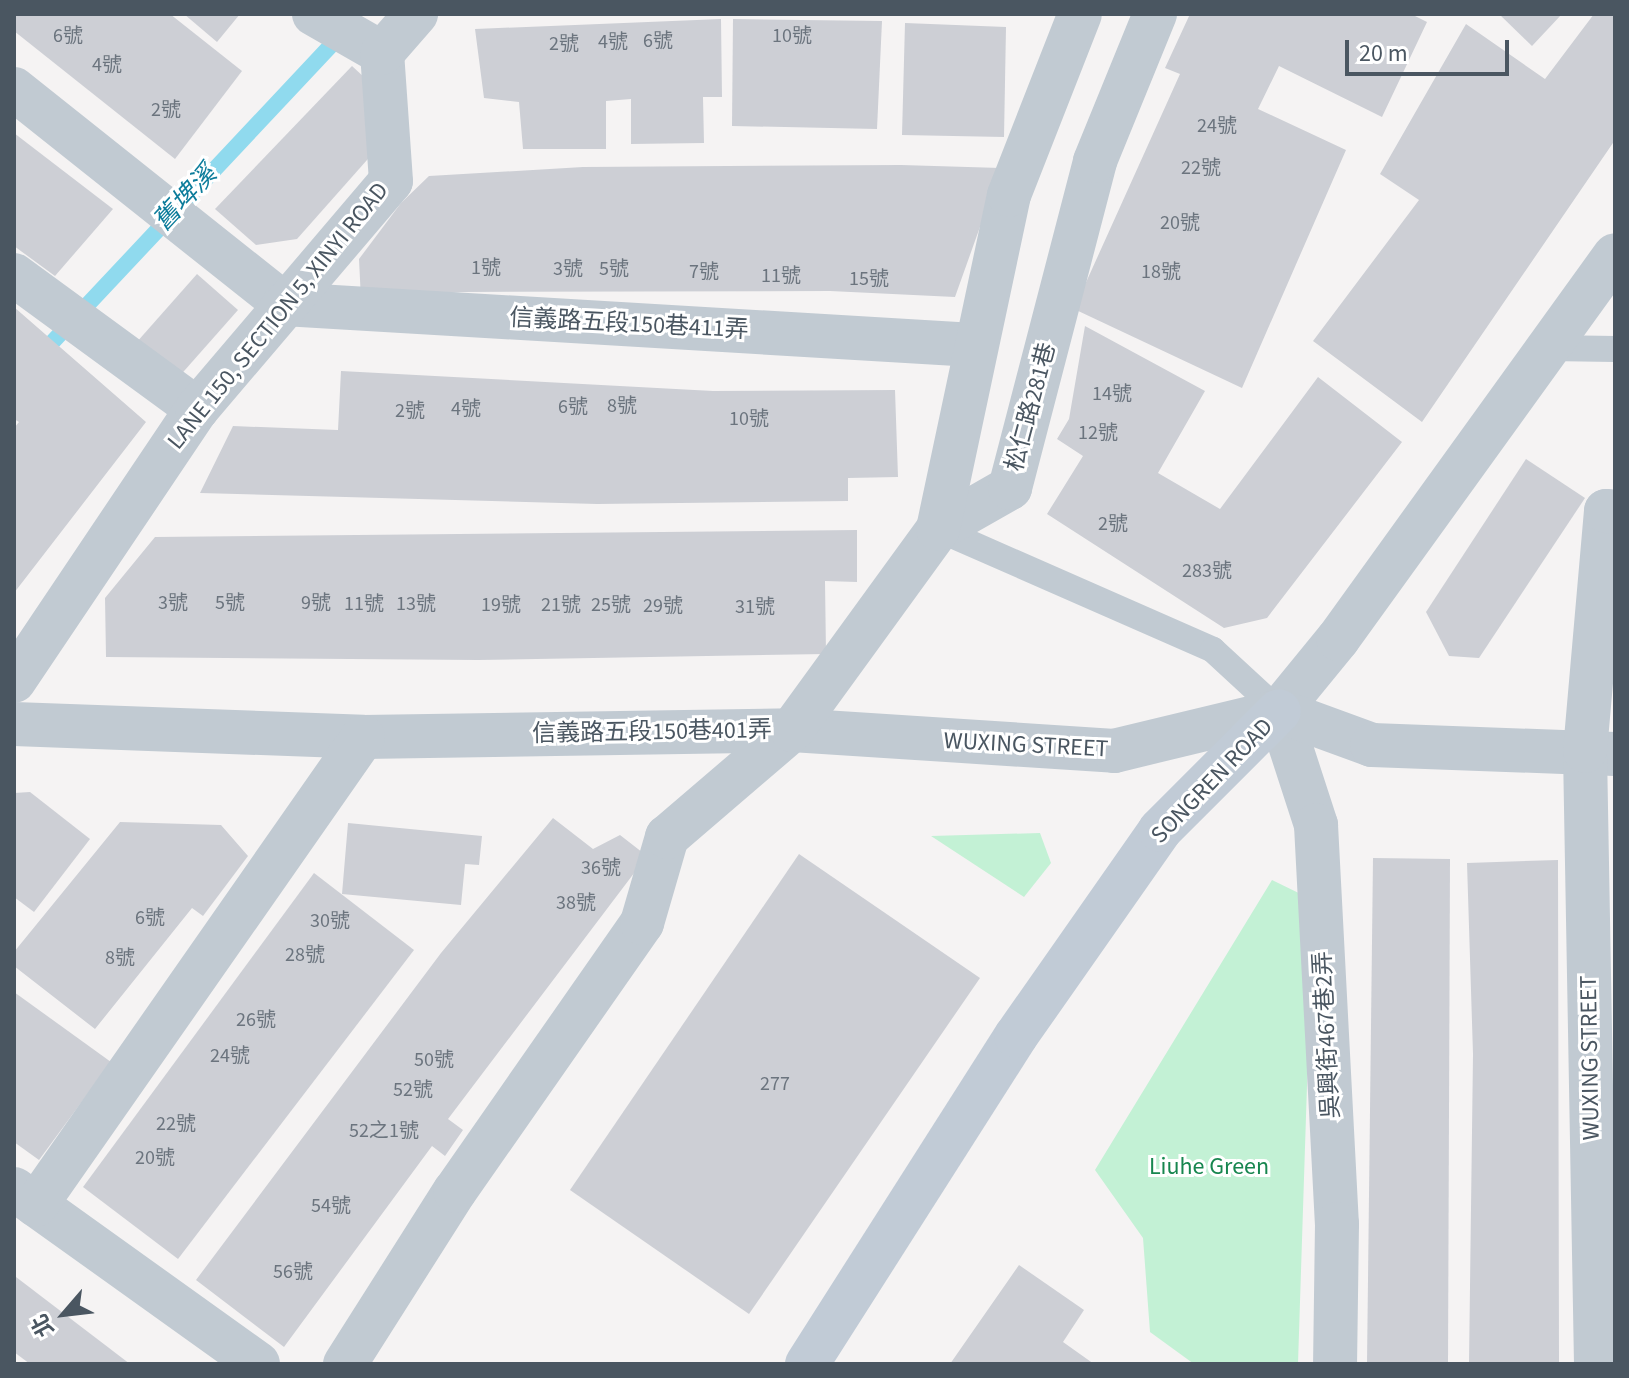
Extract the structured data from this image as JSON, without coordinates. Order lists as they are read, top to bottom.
{
  "streets": {
    "street": [
      "LANE 150, SECTION 5, XINYI ROAD",
      "信義路五段150巷411弄",
      "松仁路281巷",
      "信義路五段150巷401弄",
      "WUXING STREET",
      "SONGREN ROAD",
      "吳興街467巷2弄"
    ]
  },
  "crossings": [
    ["LANE 150, SECTION 5, XINYI ROAD", "信義路五段150巷411弄"],
    ["信義路五段150巷401弄", "WUXING STREET"],
    ["WUXING STREET", "SONGREN ROAD"],
    ["WUXING STREET", "吳興街467巷2弄"],
    ["SONGREN ROAD", "吳興街467巷2弄"]
  ],
  "water": ["舊埤溪"],
  "parks": ["Liuhe Green"],
  "house_numbers": [
    "6號",
    "10號",
    "6號",
    "4號",
    "2號",
    "4號",
    "2號",
    "24號",
    "22號",
    "20號",
    "1號",
    "3號",
    "5號",
    "7號",
    "18號",
    "11號",
    "15號",
    "14號",
    "8號",
    "6號",
    "4號",
    "2號",
    "10號",
    "12號",
    "2號",
    "283號",
    "3號",
    "5號",
    "9號",
    "11號",
    "13號",
    "19號",
    "21號",
    "25號",
    "29號",
    "31號",
    "36號",
    "38號",
    "6號",
    "30號",
    "28號",
    "8號",
    "26號",
    "24號",
    "50號",
    "277",
    "52號",
    "22號",
    "52之1號",
    "20號",
    "54號",
    "56號"
  ],
  "scale_bar": "20 m",
  "north": "bottom left"
}
